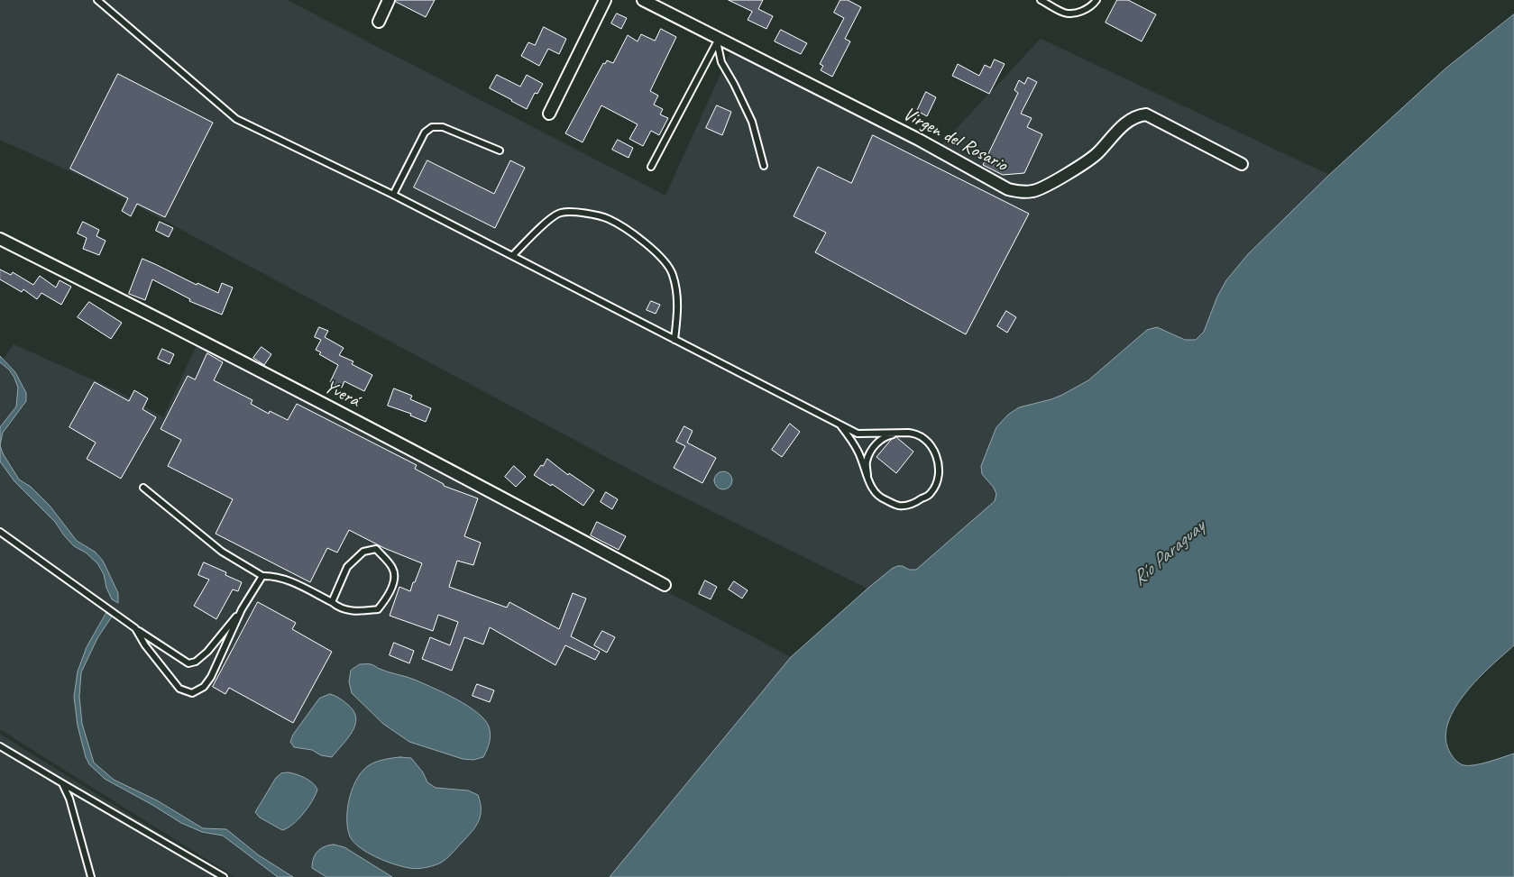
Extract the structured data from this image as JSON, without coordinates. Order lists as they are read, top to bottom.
{
  "streets": {
    "street": ["Virgen del Rosario", "Yverá"]
  },
  "water": ["Río Paraguay"]
}
